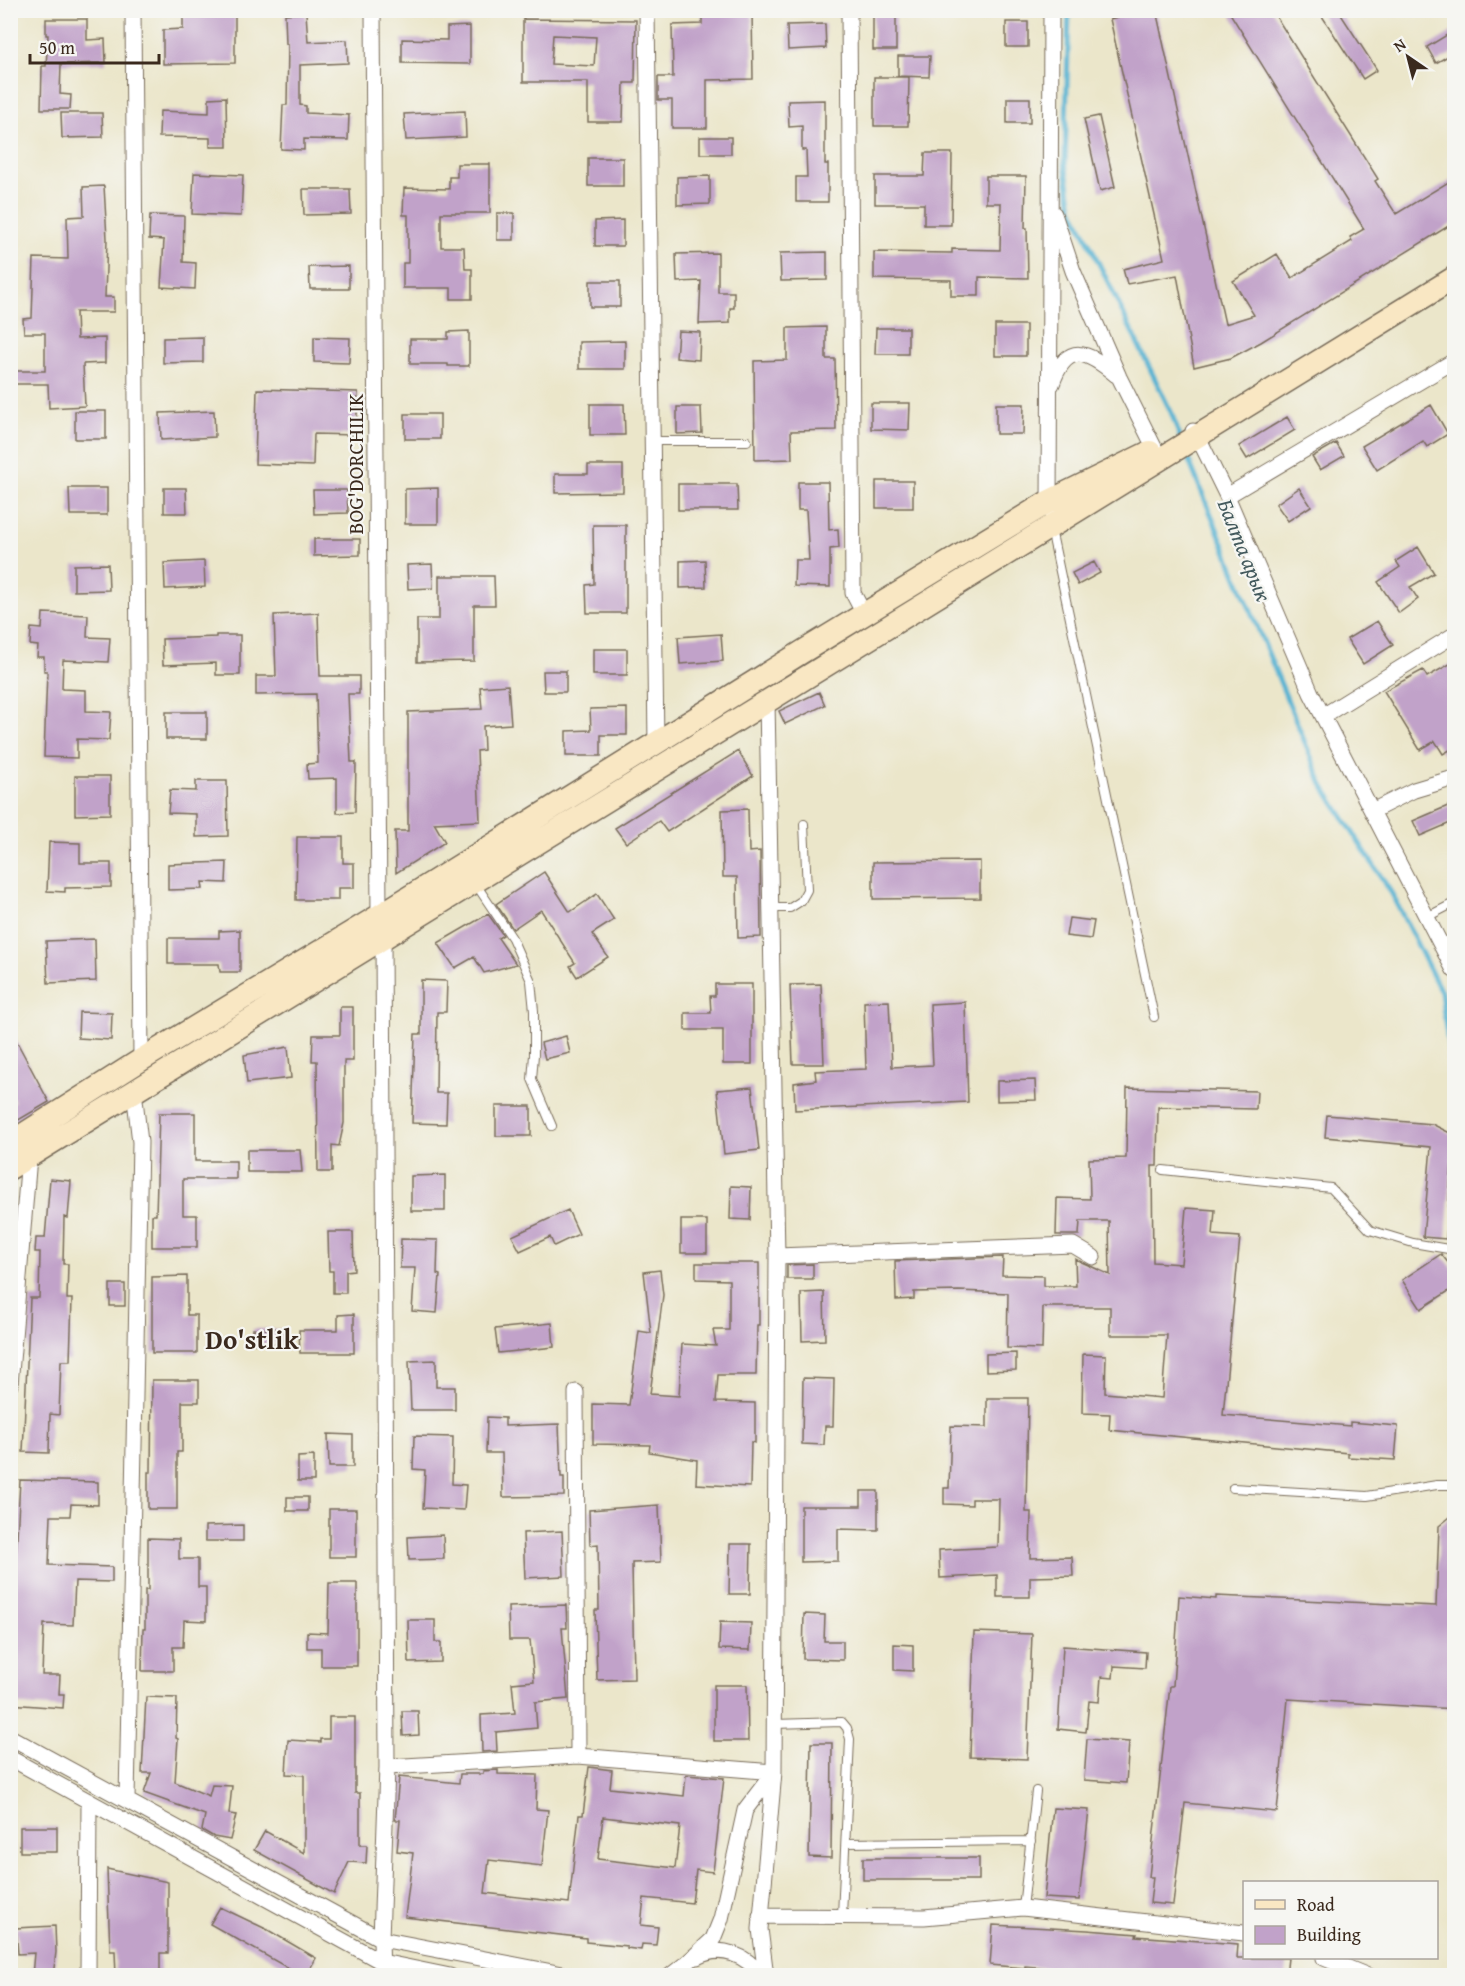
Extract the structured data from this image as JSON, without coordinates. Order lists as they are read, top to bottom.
{
  "streets": {
    "street": ["BOG'DORCHILIK"]
  },
  "districts": ["Do'stlik"],
  "water": ["Балта арык"],
  "legend": ["Road", "Building"],
  "scale_bar": "50 m",
  "north": "top left"
}
